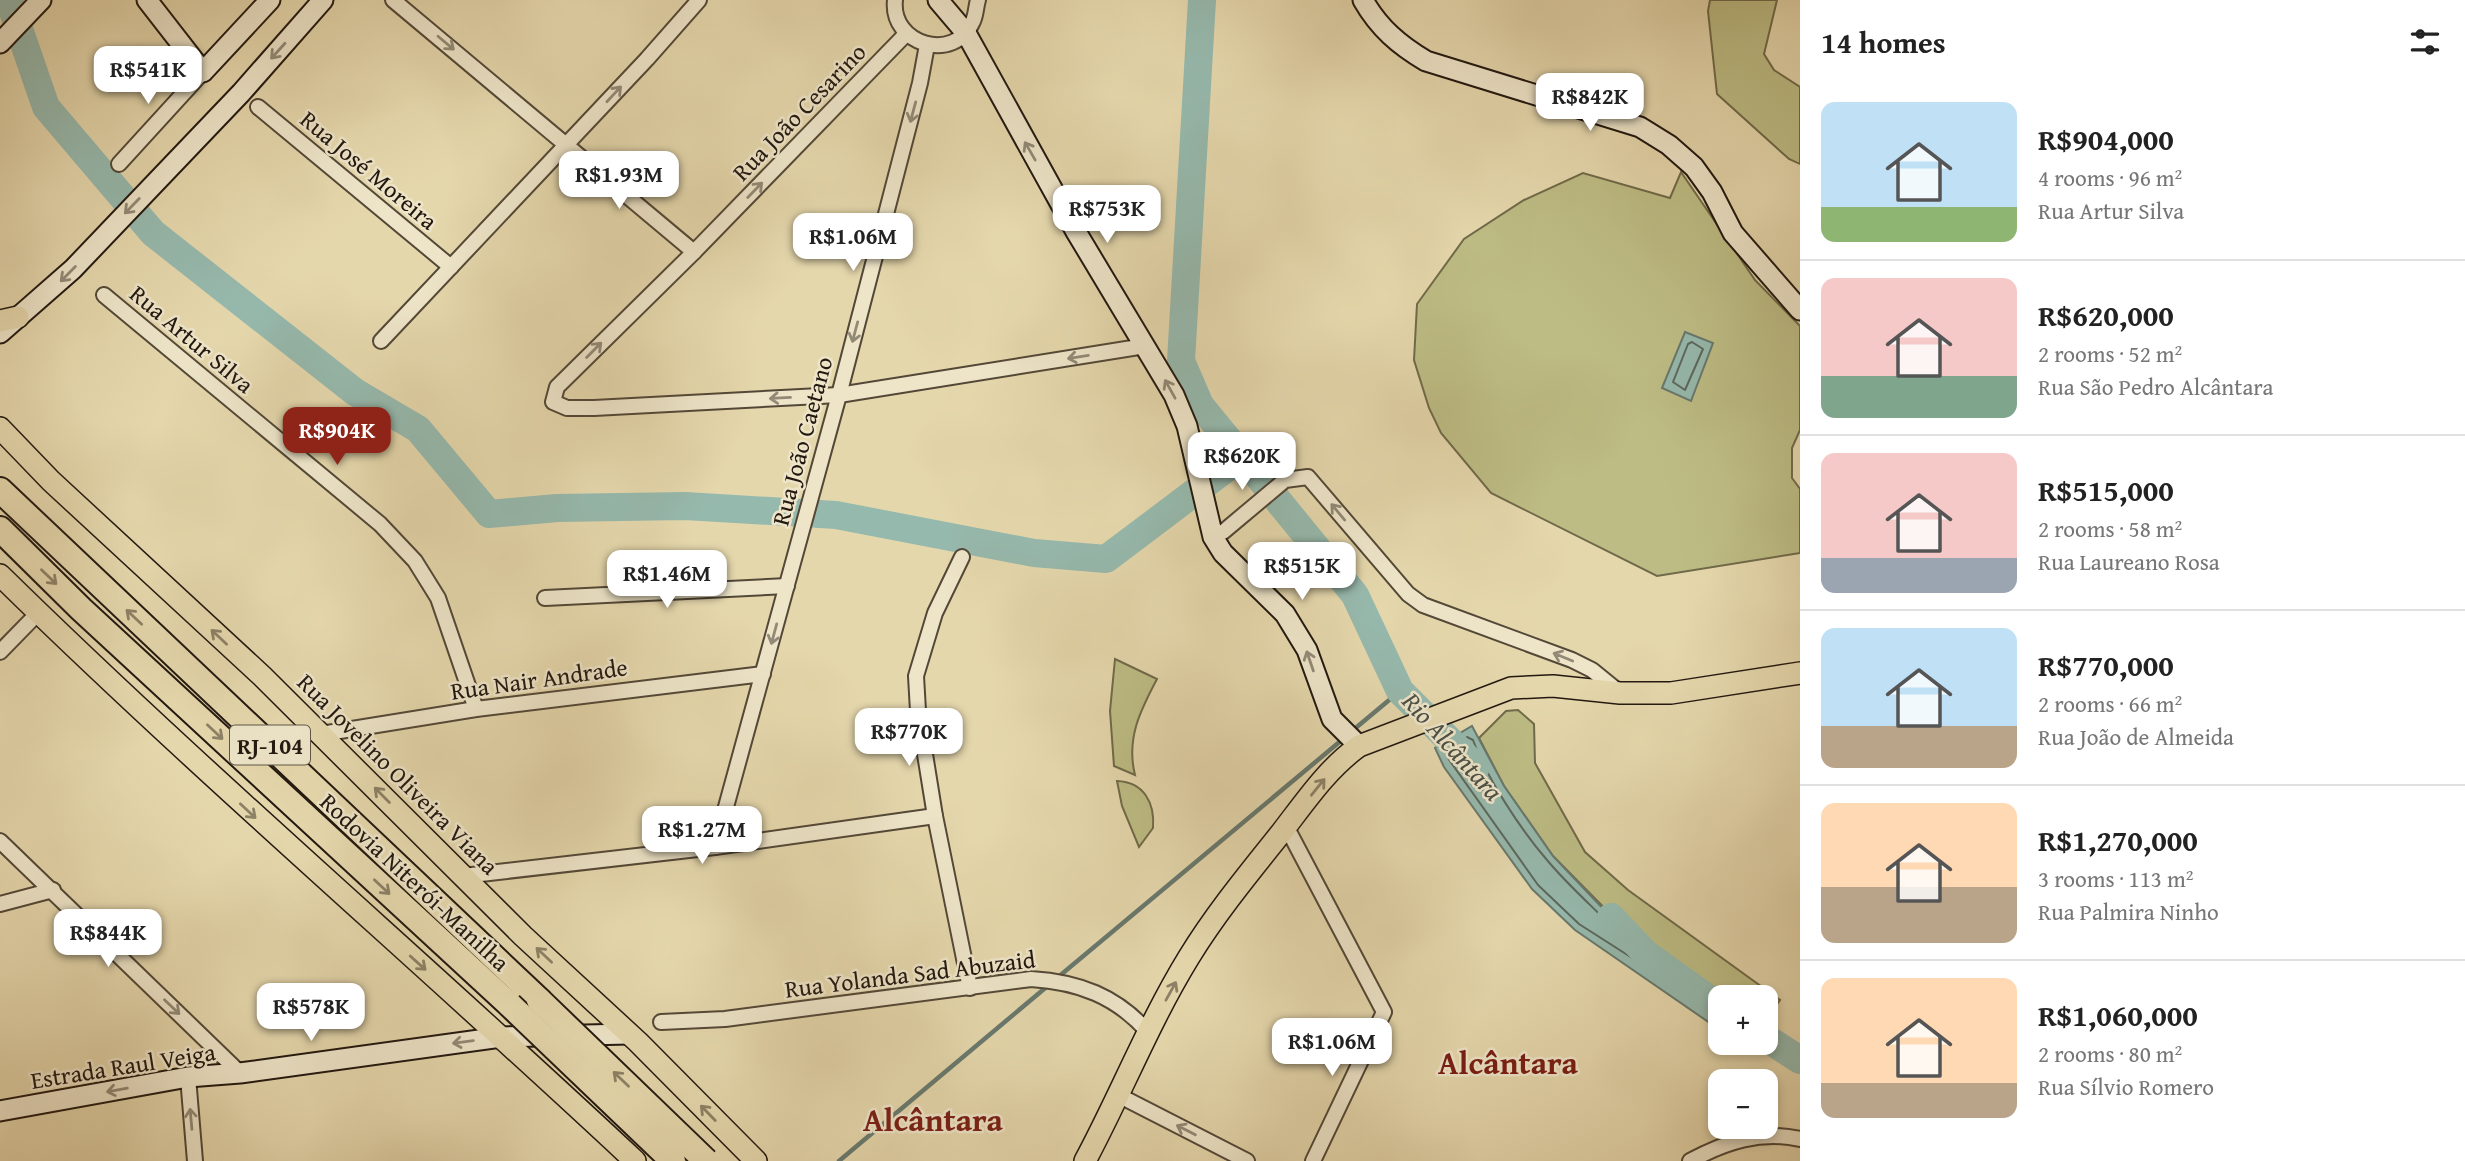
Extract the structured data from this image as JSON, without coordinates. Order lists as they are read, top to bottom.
{
  "streets": {
    "highway": ["RJ-104", "Rodovia Niterói-Manilha"],
    "main road": ["Rua Jovelino Oliveira Viana", "Estrada Raul Veiga"],
    "street": [
      "Rua João Cesarino",
      "Rua José Moreira",
      "Rua Artur Silva",
      "Rua João Caetano",
      "Rua Nair Andrade",
      "Rua Yolanda Sad Abuzaid"
    ]
  },
  "crossings": [
    ["Rua João Cesarino", "Rua João Caetano"],
    ["Rua Artur Silva", "Rua Nair Andrade"],
    ["Rua João Caetano", "Rua Nair Andrade"],
    ["Rua Nair Andrade", "Rua Jovelino Oliveira Viana"],
    ["Rua Jovelino Oliveira Viana", "Estrada Raul Veiga"]
  ],
  "one_way": ["Rua João Caetano", "Estrada Raul Veiga"],
  "districts": ["Alcântara", "Alcântara"],
  "water": ["Rio Alcântara"],
  "page": {
    "heading": "14 homes",
    "price": [
      "R$541K",
      "R$842K",
      "R$1.93M",
      "R$753K",
      "R$1.06M",
      "R$904K",
      "R$620K",
      "R$515K",
      "R$1.46M",
      "R$770K",
      "R$1.27M",
      "R$844K",
      "R$578K",
      "R$1.06M"
    ],
    "list": [
      {
        "name": "R$904,000",
        "note": "4 rooms · 96 m² · Rua Artur Silva"
      },
      {
        "name": "R$620,000",
        "note": "2 rooms · 52 m² · Rua São Pedro Alcântara"
      },
      {
        "name": "R$515,000",
        "note": "2 rooms · 58 m² · Rua Laureano Rosa"
      },
      {
        "name": "R$770,000",
        "note": "2 rooms · 66 m² · Rua João de Almeida"
      },
      {
        "name": "R$1,270,000",
        "note": "3 rooms · 113 m² · Rua Palmira Ninho"
      },
      {
        "name": "R$1,060,000",
        "note": "2 rooms · 80 m² · Rua Sílvio Romero"
      }
    ],
    "map_buttons": ["+", "−"]
  }
}
